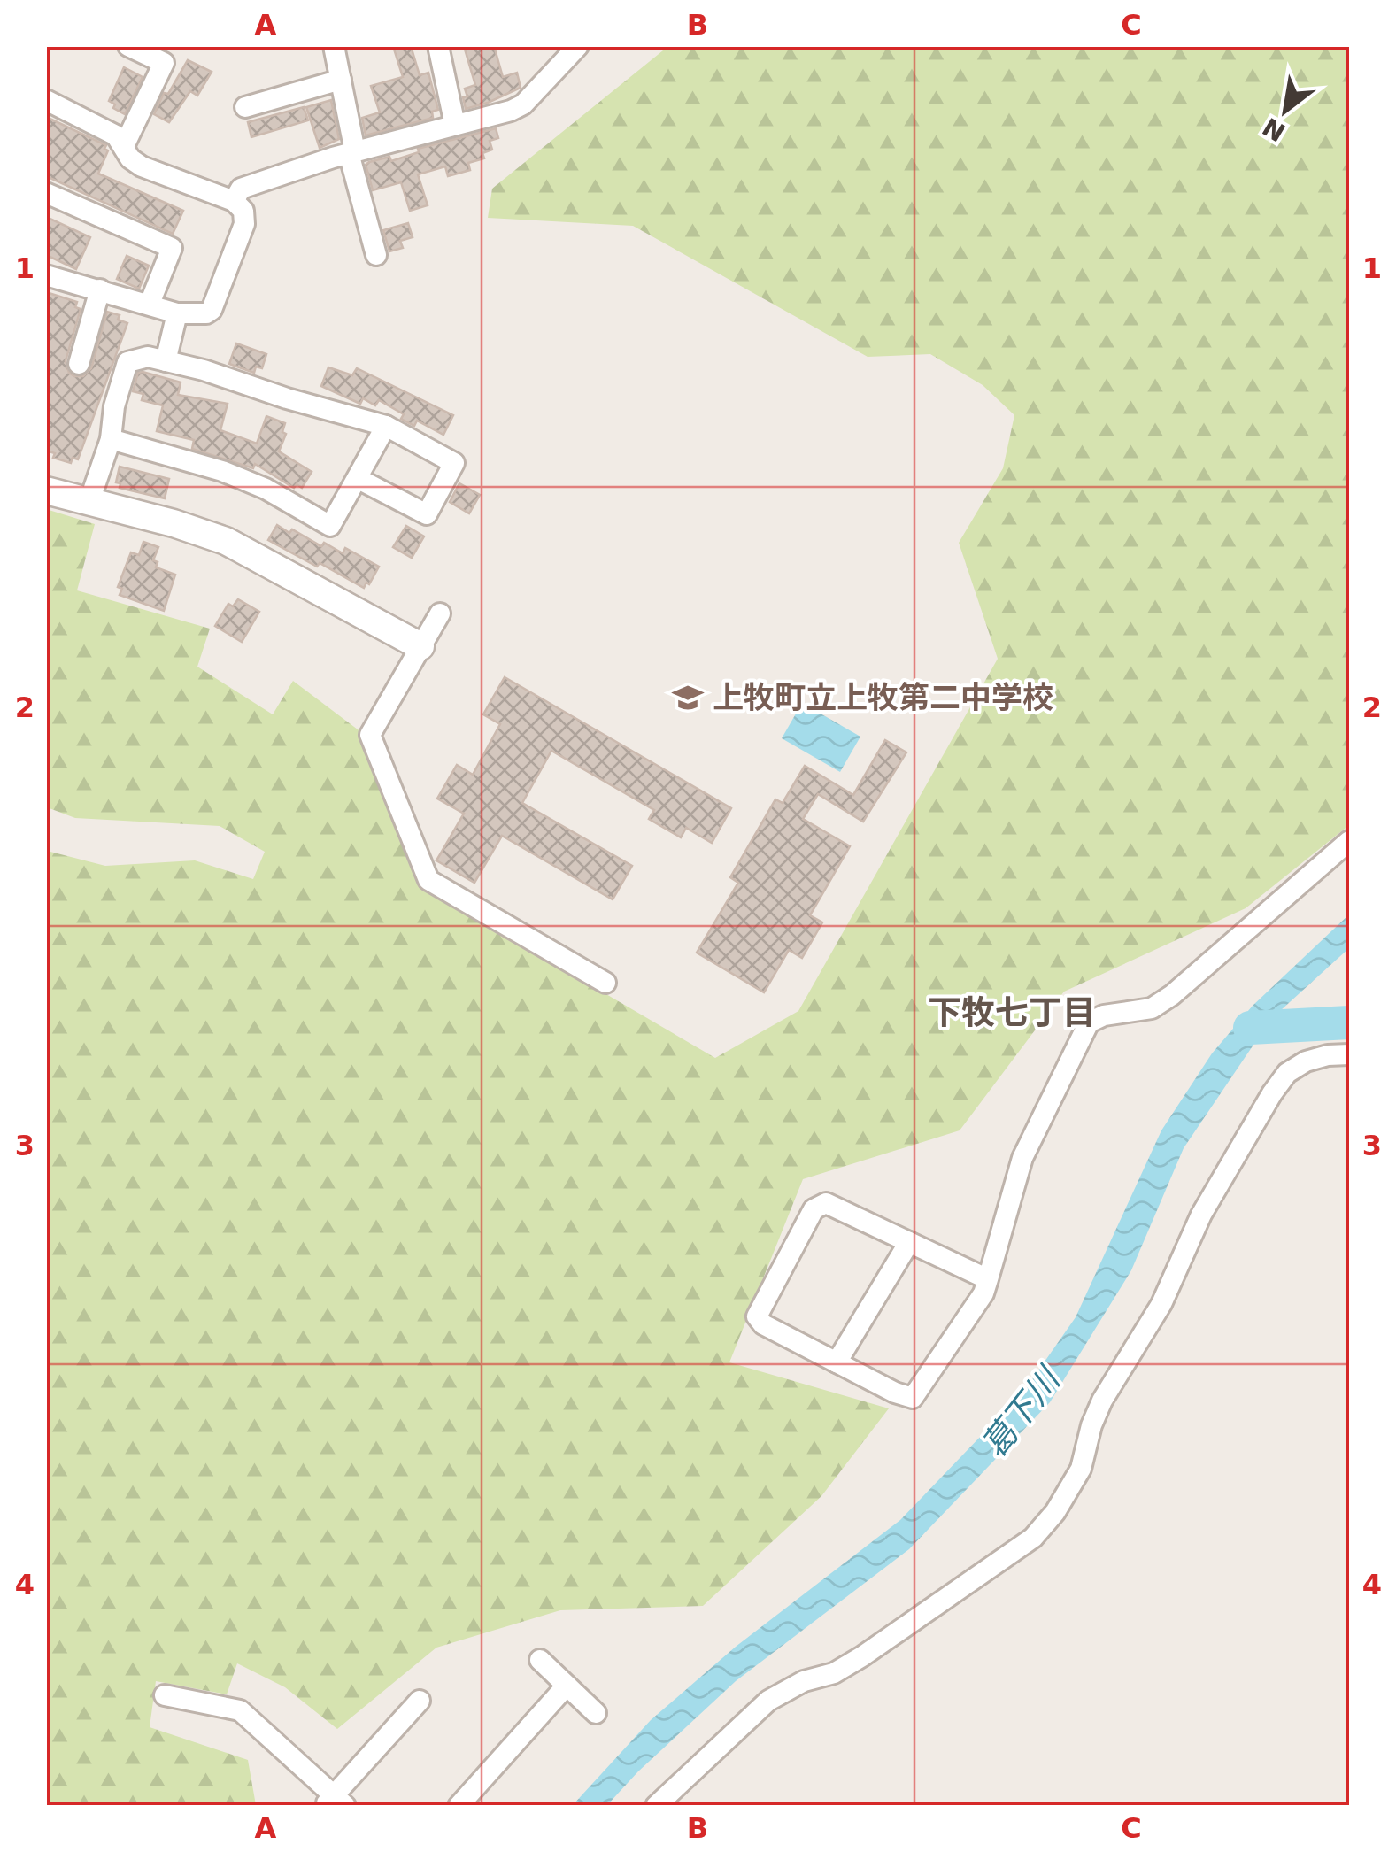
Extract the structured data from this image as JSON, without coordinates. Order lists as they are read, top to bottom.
{
  "districts": ["下牧七丁目"],
  "water": ["葛下川"],
  "places": {
    "school or university": ["上牧町立上牧第二中学校"]
  },
  "north": "bottom left",
  "grid": {
    "columns": ["A", "B", "C"],
    "rows": [
      "1",
      "2",
      "3",
      "4"
    ]
  }
}
